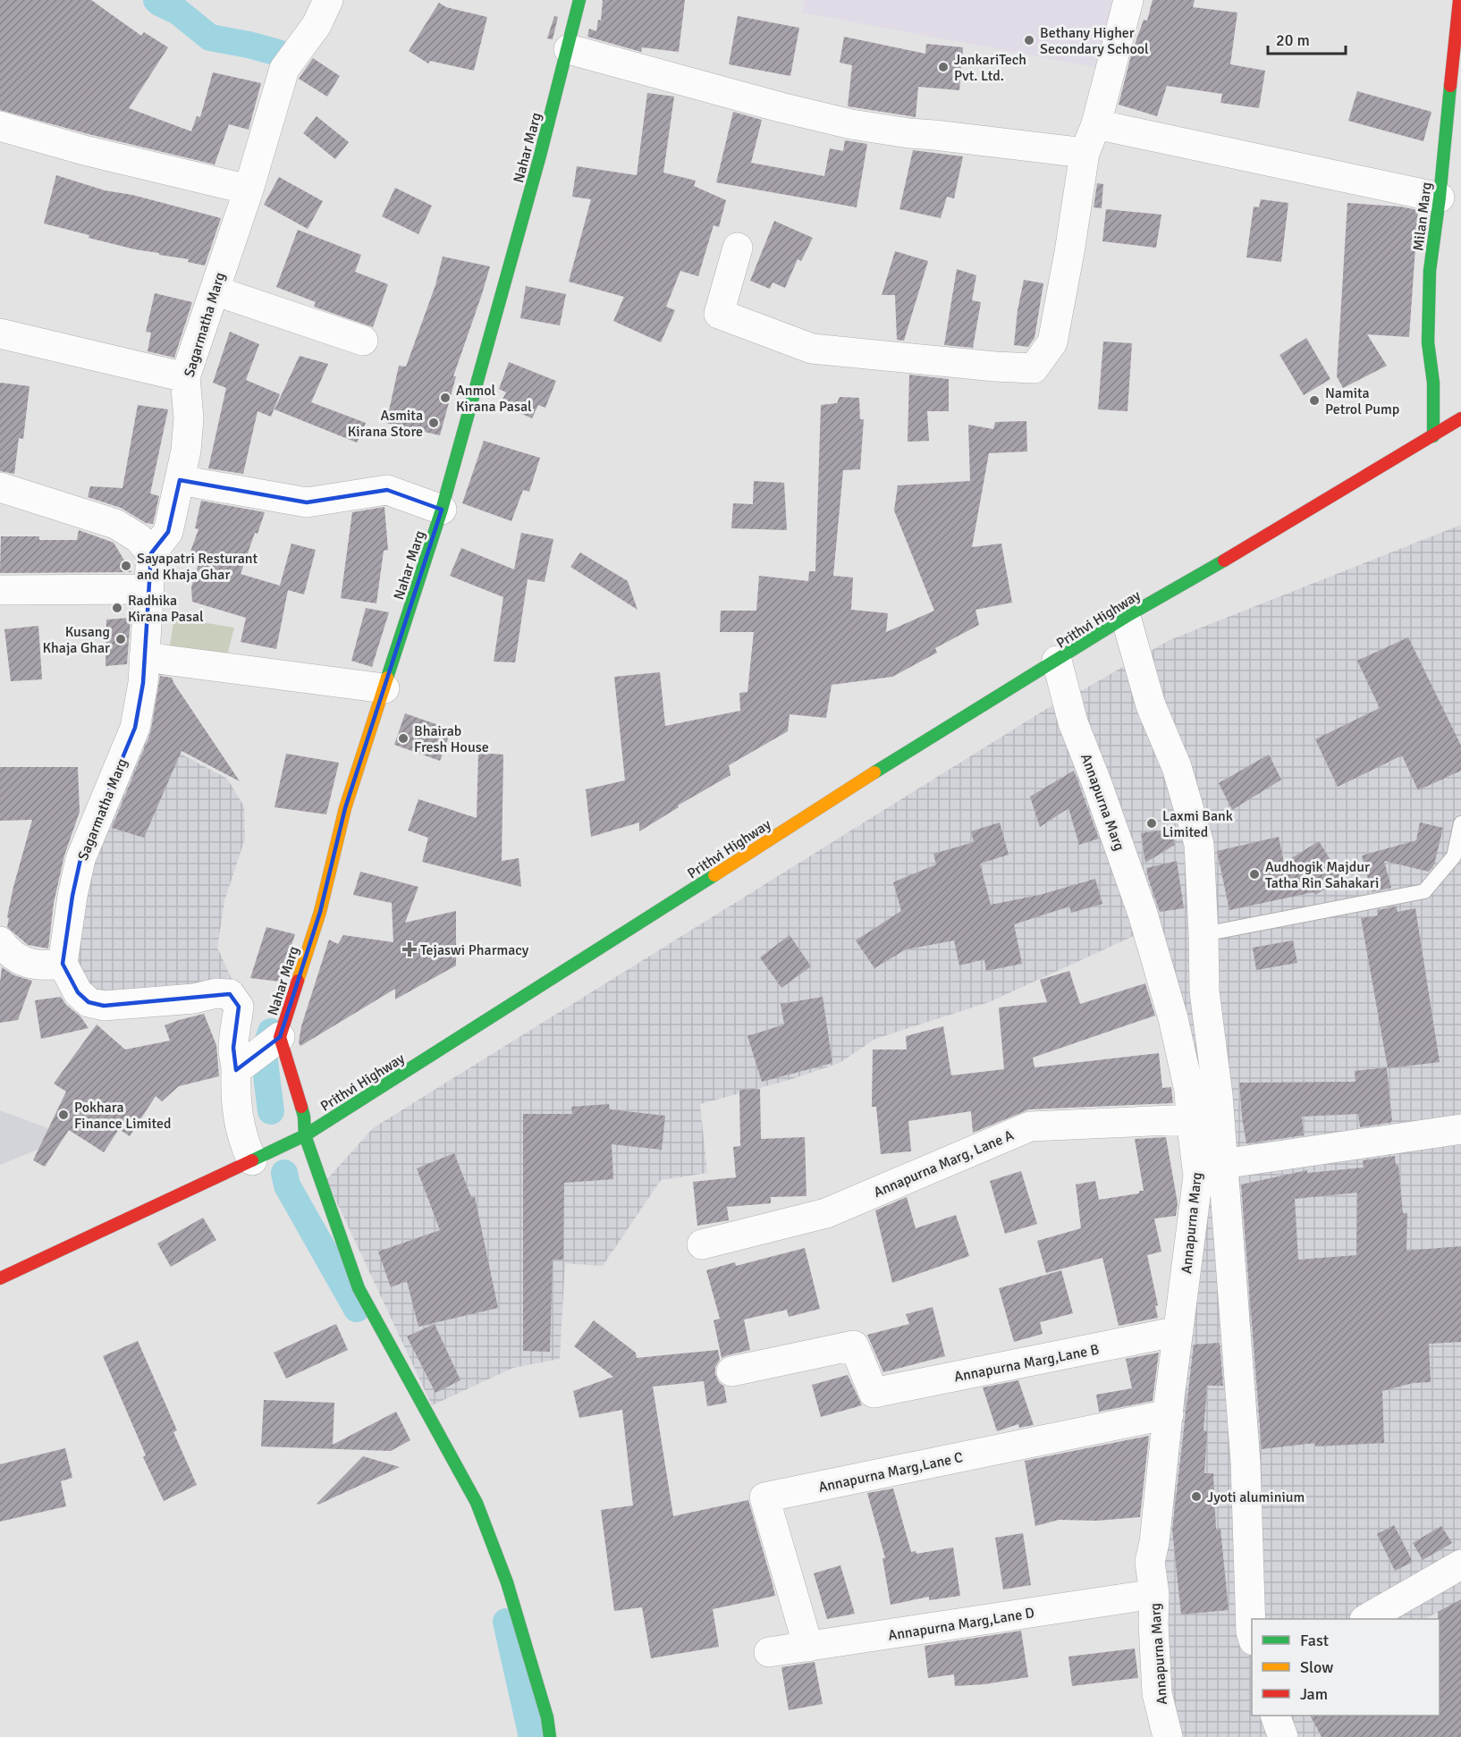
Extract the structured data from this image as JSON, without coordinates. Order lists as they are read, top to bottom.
{
  "streets": {
    "main road": ["Nahar Marg", "Milan Marg", "Prithvi Highway"],
    "street": [
      "Sagarmatha Marg",
      "Annapurna Marg",
      "Annapurna Marg, Lane A",
      "Annapurna Marg,Lane B",
      "Annapurna Marg,Lane C",
      "Annapurna Marg,Lane D"
    ]
  },
  "crossings": [
    ["Nahar Marg", "Prithvi Highway"],
    ["Milan Marg", "Prithvi Highway"],
    ["Prithvi Highway", "Annapurna Marg"],
    ["Annapurna Marg", "Annapurna Marg, Lane A"],
    ["Annapurna Marg", "Annapurna Marg,Lane B"],
    ["Annapurna Marg", "Annapurna Marg,Lane C"],
    ["Annapurna Marg", "Annapurna Marg,Lane D"],
    ["Annapurna Marg,Lane C", "Annapurna Marg,Lane D"]
  ],
  "places": {
    "other": [
      "Bethany Higher Secondary School",
      "JankariTech Pvt. Ltd.",
      "Anmol Kirana Pasal",
      "Namita Petrol Pump",
      "Asmita Kirana Store",
      "Sayapatri Resturant and Khaja Ghar",
      "Radhika Kirana Pasal",
      "Kusang Khaja Ghar",
      "Bhairab Fresh House",
      "Laxmi Bank Limited",
      "Audhogik Majdur Tatha Rin Sahakari",
      "Pokhara Finance Limited",
      "Jyoti aluminium"
    ],
    "health": ["Tejaswi Pharmacy"]
  },
  "legend": ["Fast", "Slow", "Jam"],
  "scale_bar": "20 m"
}
